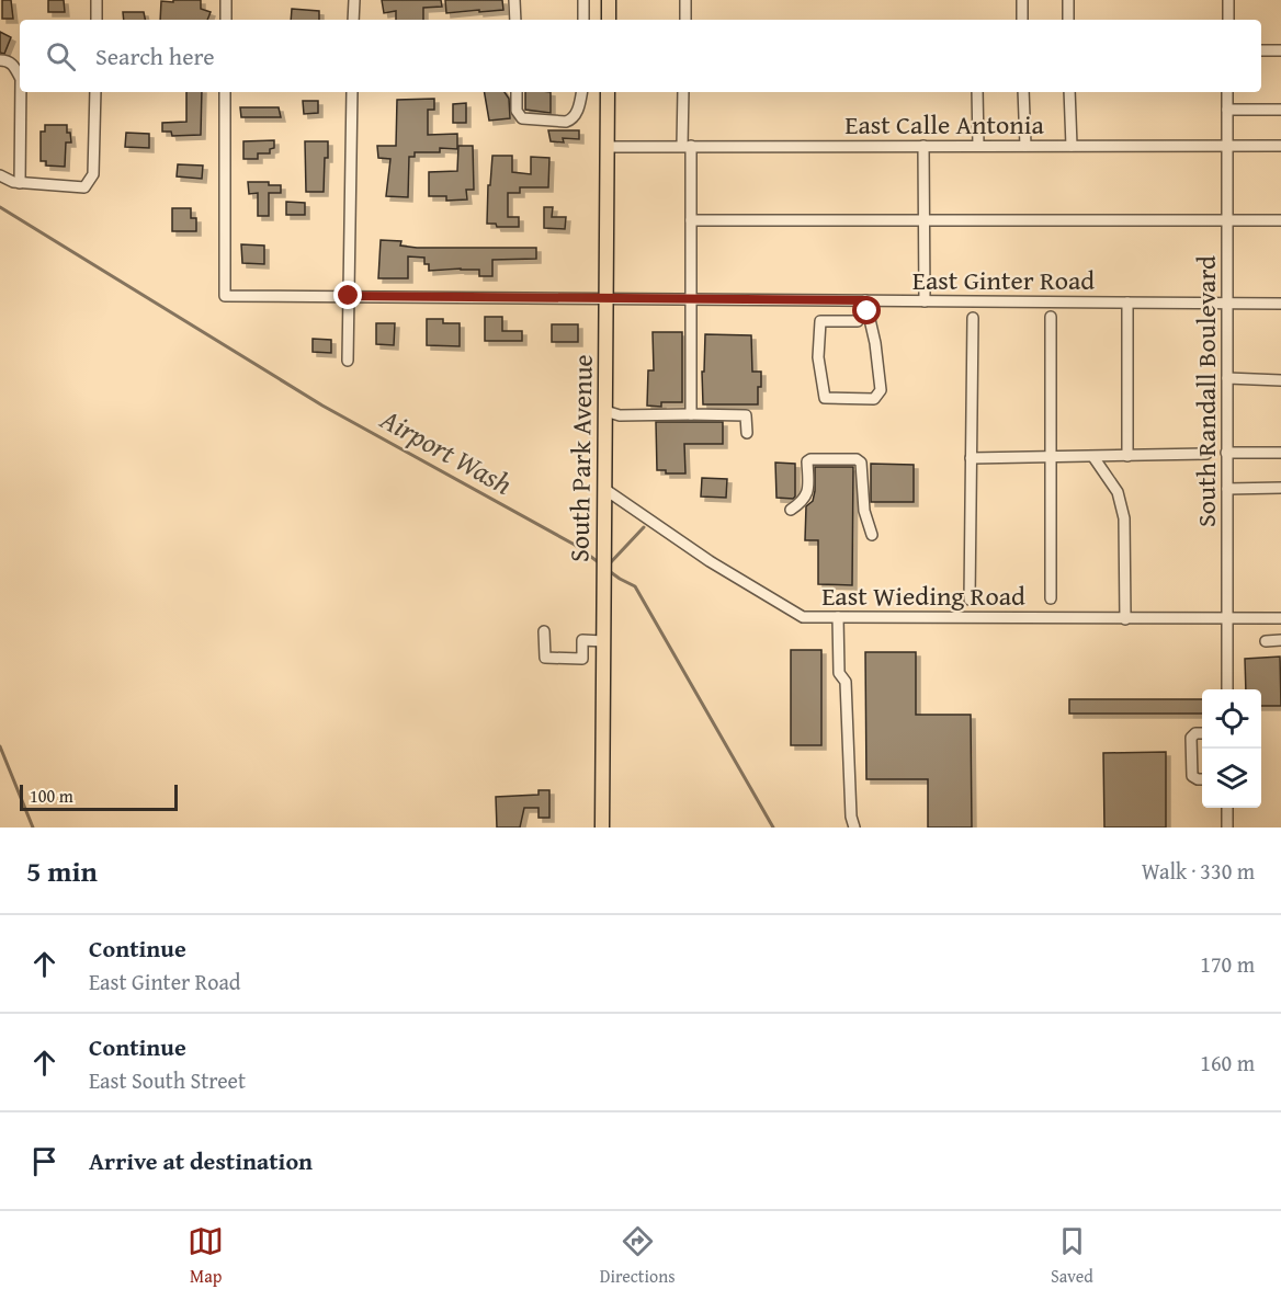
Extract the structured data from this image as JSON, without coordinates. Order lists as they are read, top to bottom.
{
  "streets": {
    "main road": ["South Park Avenue"],
    "street": [
      "East Calle Antonia",
      "East Ginter Road",
      "South Randall Boulevard",
      "East Wieding Road"
    ]
  },
  "crossings": [
    ["East Calle Antonia", "South Randall Boulevard"],
    ["East Calle Antonia", "South Park Avenue"],
    ["East Ginter Road", "South Randall Boulevard"],
    ["East Ginter Road", "South Park Avenue"],
    ["South Randall Boulevard", "East Wieding Road"],
    ["South Park Avenue", "East Wieding Road"]
  ],
  "water": ["Airport Wash"],
  "scale_bar": "100 m",
  "page": {
    "search": "Search here",
    "scale": "100 m",
    "heading": ["5 min", "Walk · 330 m"],
    "list": [
      ["Continue", "East Ginter Road", "170 m"],
      ["Continue", "East South Street", "160 m"],
      "Arrive at destination"
    ],
    "nav": ["Map", "Directions", "Saved"]
  }
}
